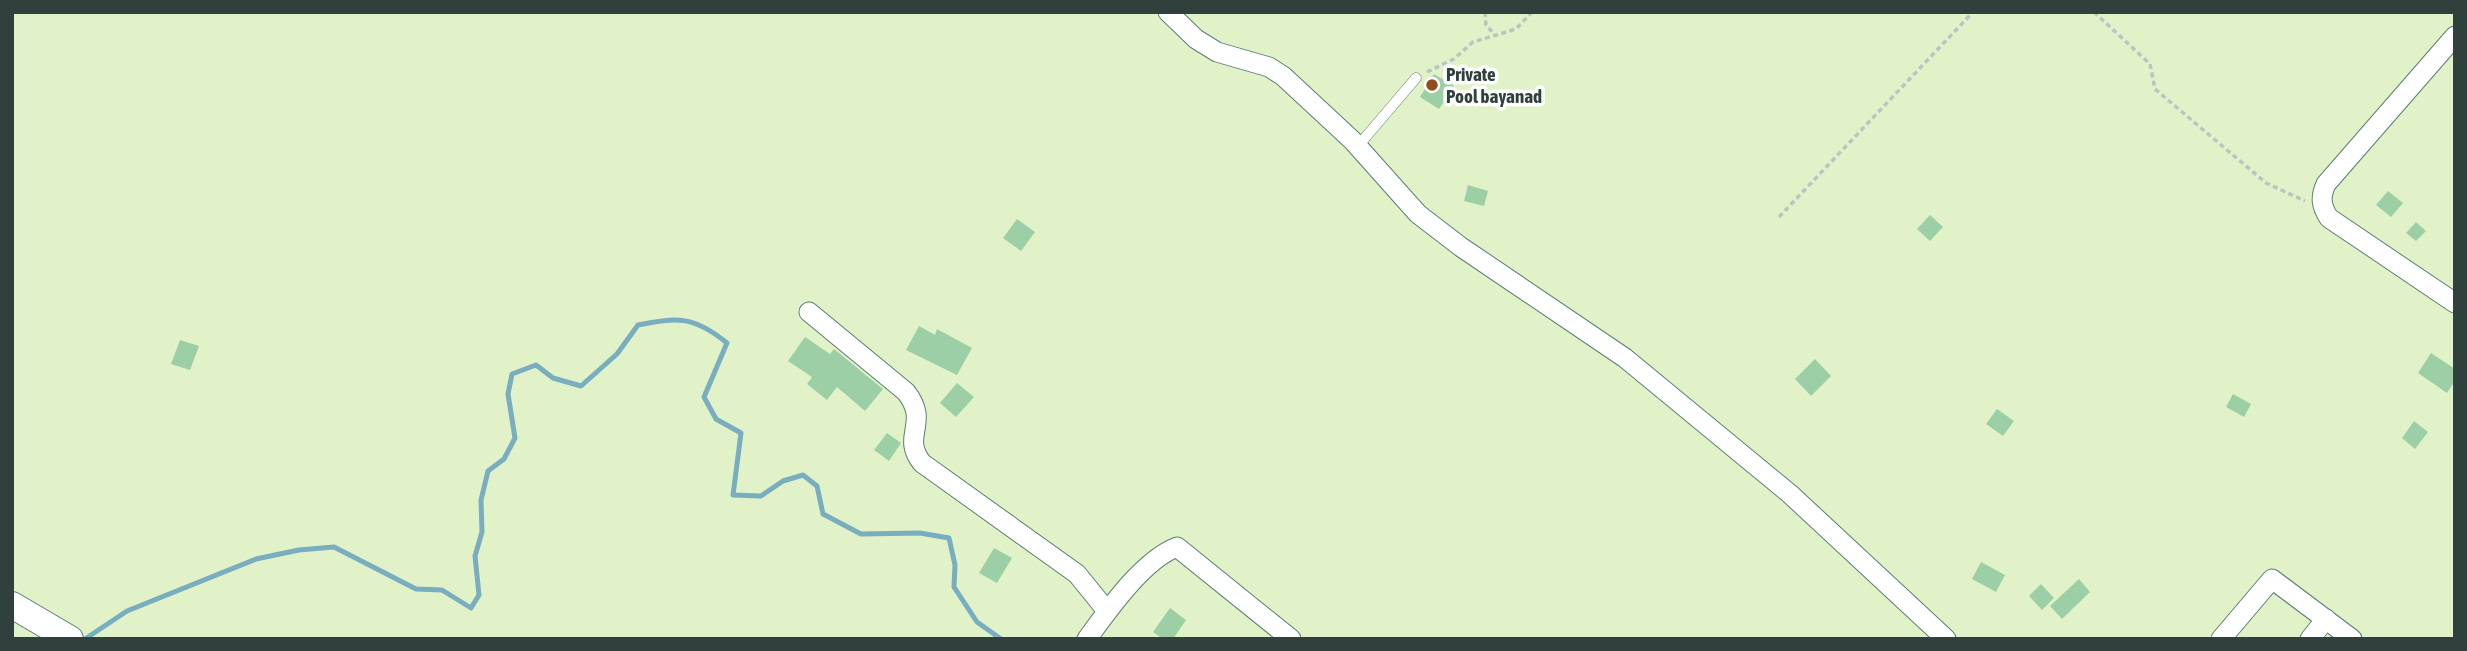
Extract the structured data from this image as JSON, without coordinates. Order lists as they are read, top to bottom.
{
  "places": ["Private Pool bayanad"]
}
